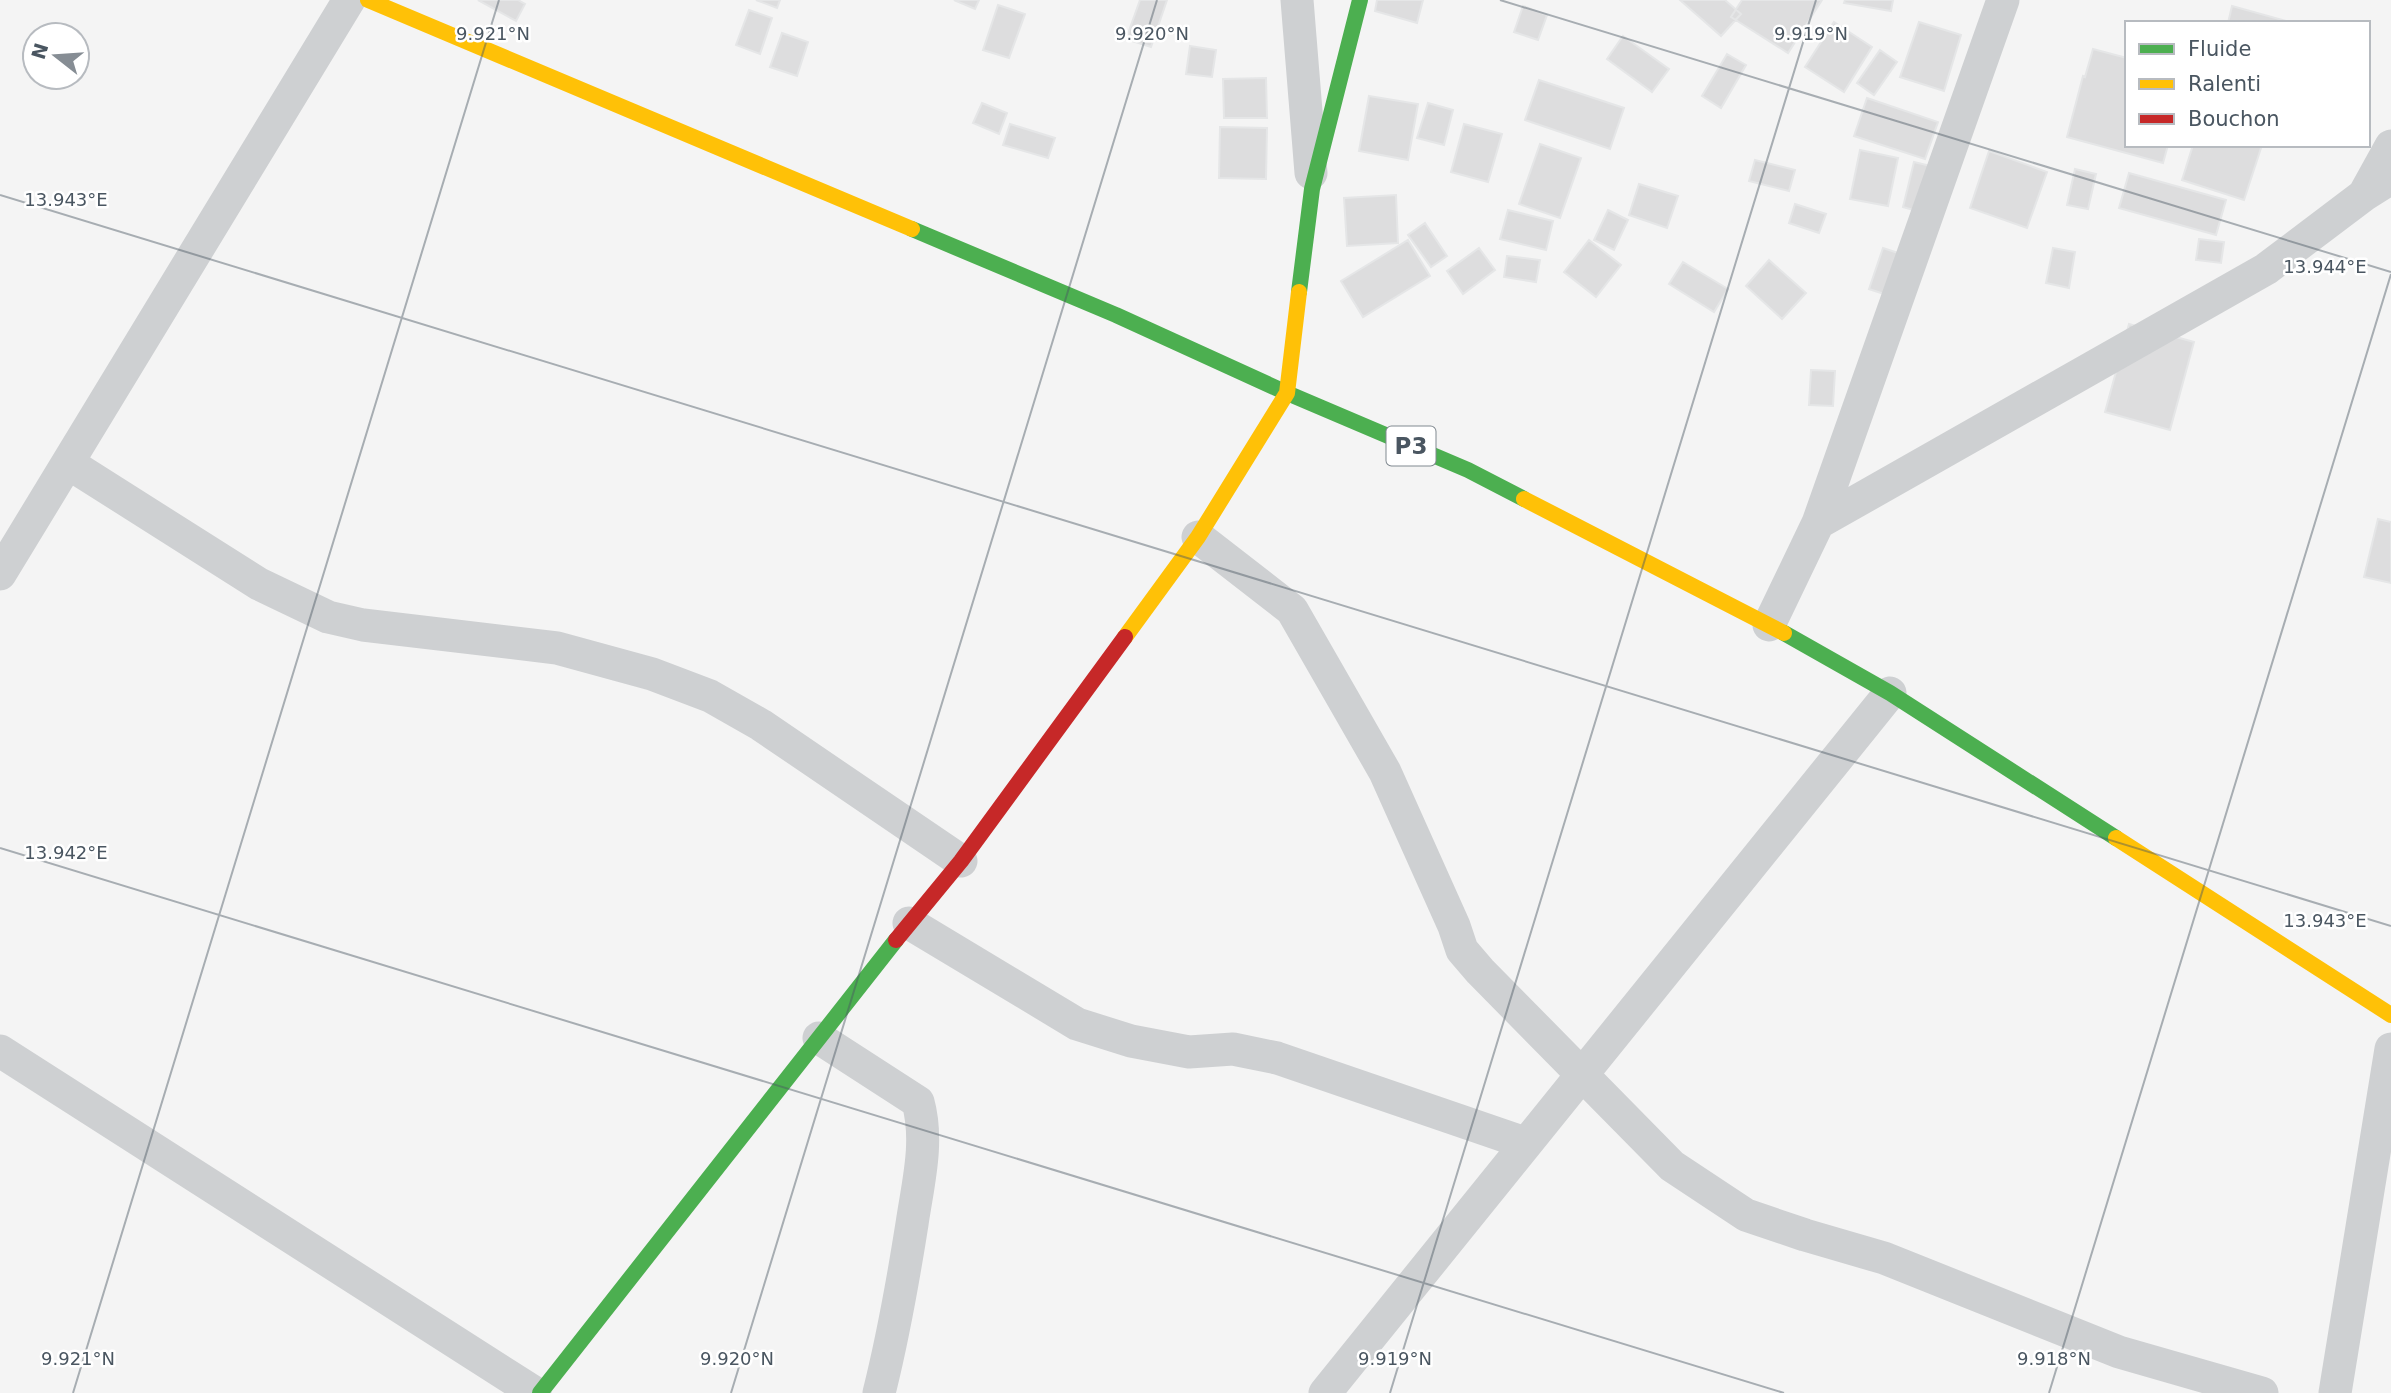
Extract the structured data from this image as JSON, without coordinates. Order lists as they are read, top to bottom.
{
  "streets": {
    "main road": ["P3"]
  },
  "legend": ["Fluide", "Ralenti", "Bouchon"],
  "north": "left",
  "coordinates": [
    "9.921°N",
    "9.920°N",
    "9.919°N",
    "13.943°E",
    "13.944°E",
    "13.942°E",
    "9.918°N"
  ]
}
